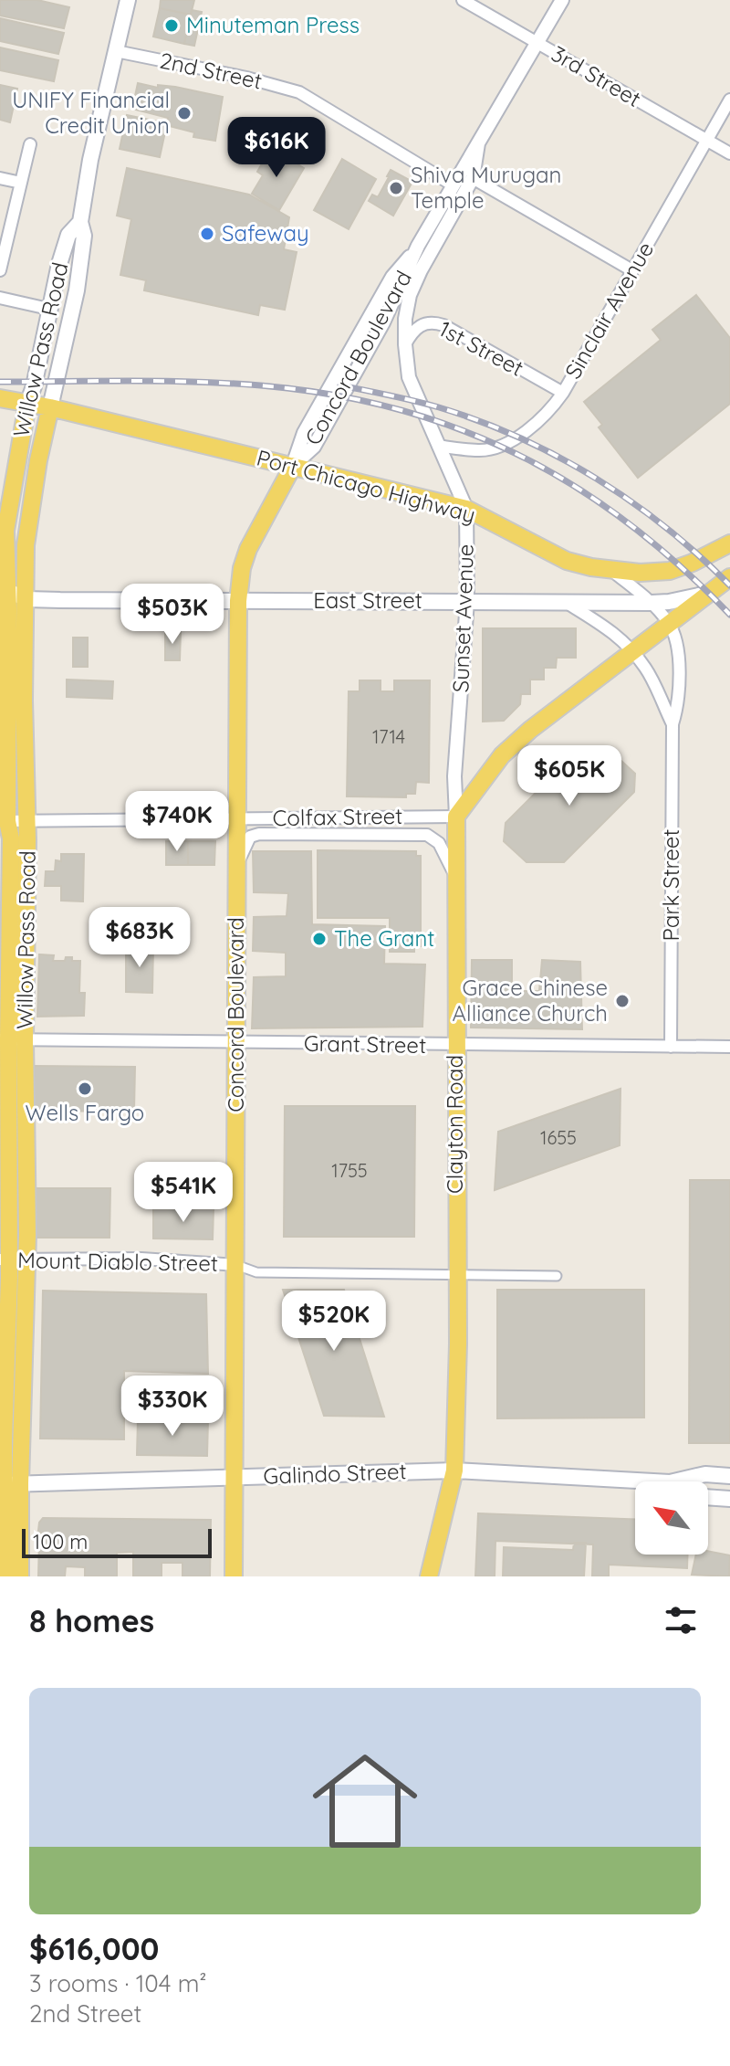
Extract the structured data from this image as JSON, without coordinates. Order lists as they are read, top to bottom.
{
  "streets": {
    "main road": [
      "Willow Pass Road",
      "Concord Boulevard",
      "Port Chicago Highway",
      "East Street",
      "Clayton Road",
      "Galindo Street"
    ],
    "street": [
      "2nd Street",
      "3rd Street",
      "Sinclair Avenue",
      "1st Street",
      "Sunset Avenue",
      "Colfax Street",
      "Park Street",
      "Grant Street",
      "Mount Diablo Street"
    ]
  },
  "crossings": [
    ["2nd Street", "Willow Pass Road"],
    ["2nd Street", "Concord Boulevard"],
    ["3rd Street", "Sinclair Avenue"],
    ["3rd Street", "Concord Boulevard"],
    ["Sinclair Avenue", "1st Street"],
    ["Sinclair Avenue", "Sunset Avenue"],
    ["1st Street", "Concord Boulevard"],
    ["1st Street", "Sunset Avenue"],
    ["Willow Pass Road", "Port Chicago Highway"],
    ["Willow Pass Road", "East Street"],
    ["Willow Pass Road", "Colfax Street"],
    ["Willow Pass Road", "Grant Street"],
    ["Willow Pass Road", "Mount Diablo Street"],
    ["Willow Pass Road", "Galindo Street"],
    ["Concord Boulevard", "Port Chicago Highway"],
    ["Concord Boulevard", "East Street"],
    ["Concord Boulevard", "Sunset Avenue"],
    ["Concord Boulevard", "Colfax Street"],
    ["Concord Boulevard", "Grant Street"],
    ["Concord Boulevard", "Mount Diablo Street"],
    ["Concord Boulevard", "Galindo Street"],
    ["Port Chicago Highway", "Sunset Avenue"],
    ["Port Chicago Highway", "Park Street"],
    ["East Street", "Sunset Avenue"],
    ["East Street", "Park Street"],
    ["Sunset Avenue", "Colfax Street"],
    ["Sunset Avenue", "Clayton Road"],
    ["Colfax Street", "Clayton Road"],
    ["Park Street", "Grant Street"],
    ["Grant Street", "Clayton Road"],
    ["Clayton Road", "Galindo Street"]
  ],
  "places": [
    "Minuteman Press",
    "UNIFY Financial Credit Union",
    "Shiva Murugan Temple",
    "Safeway",
    "The Grant",
    "Grace Chinese Alliance Church",
    "Wells Fargo"
  ],
  "house_numbers": ["1714", "1655", "1755"],
  "scale_bar": "100 m",
  "north": "top left",
  "page": {
    "price": [
      "$616K",
      "$503K",
      "$605K",
      "$740K",
      "$683K",
      "$541K",
      "$520K",
      "$330K"
    ],
    "scale": "100 m",
    "heading": "8 homes",
    "list": [
      {
        "name": "$616,000",
        "note": "3 rooms · 104 m² · 2nd Street"
      }
    ]
  }
}
